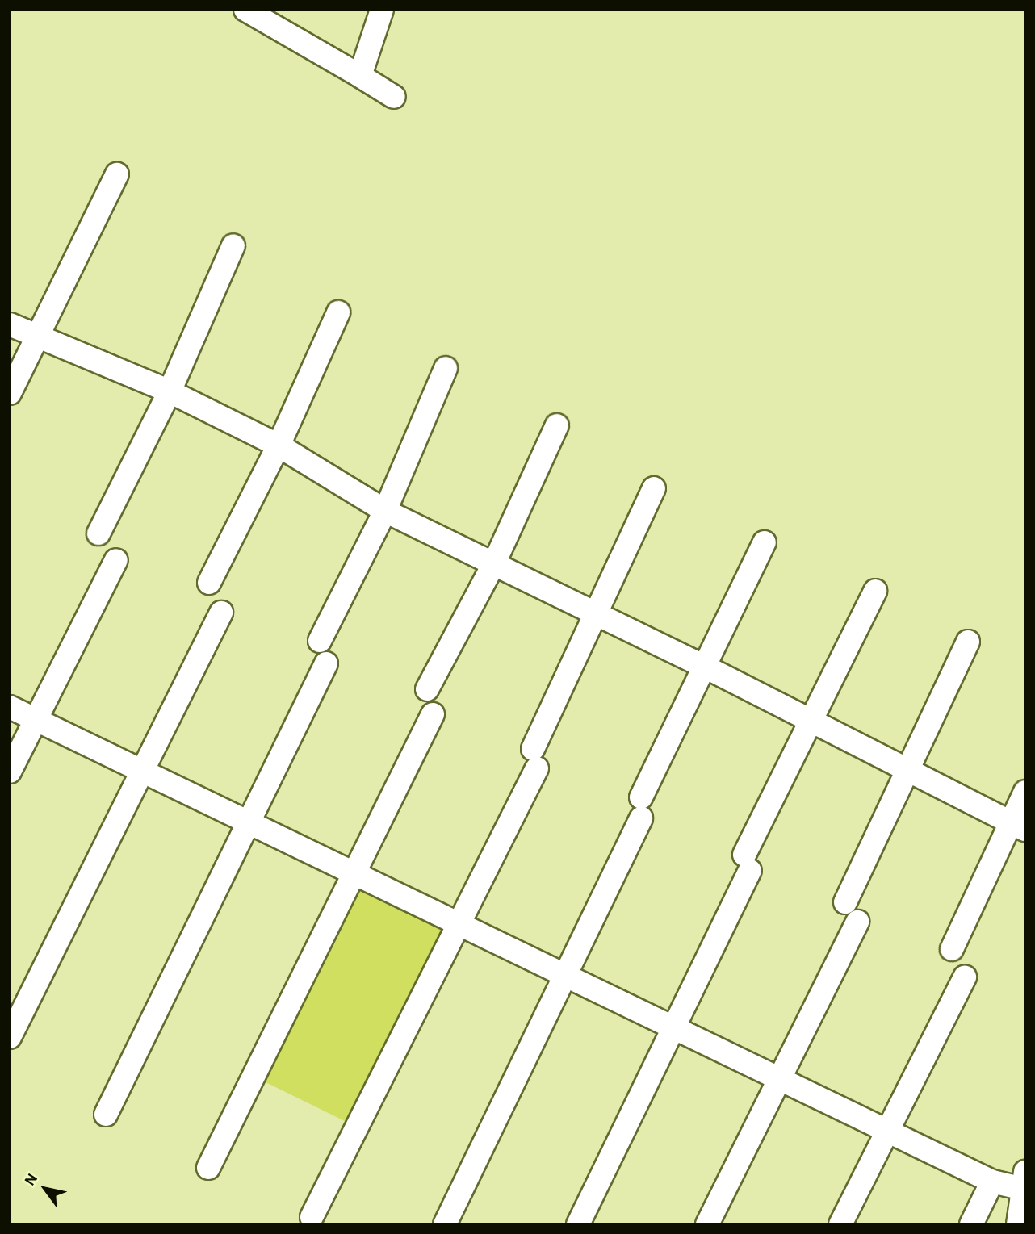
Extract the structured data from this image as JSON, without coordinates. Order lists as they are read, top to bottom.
{
  "north": "top left"
}
